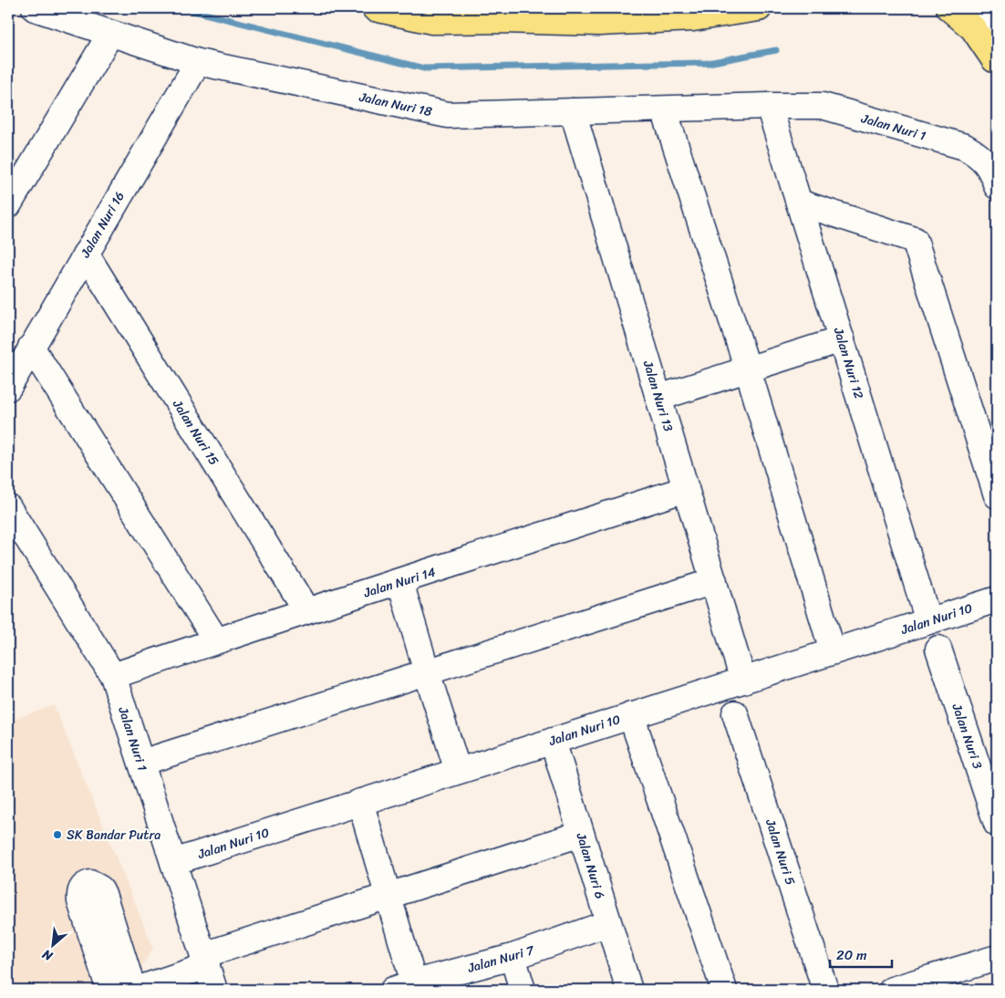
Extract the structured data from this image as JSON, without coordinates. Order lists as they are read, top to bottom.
{
  "streets": {
    "street": [
      "Jalan Nuri 18",
      "Jalan Nuri 1",
      "Jalan Nuri 16",
      "Jalan Nuri 12",
      "Jalan Nuri 13",
      "Jalan Nuri 15",
      "Jalan Nuri 14",
      "Jalan Nuri 10",
      "Jalan Nuri 3",
      "Jalan Nuri 5",
      "Jalan Nuri 6",
      "Jalan Nuri 7"
    ]
  },
  "crossings": [
    ["Jalan Nuri 18", "Jalan Nuri 1"],
    ["Jalan Nuri 18", "Jalan Nuri 16"],
    ["Jalan Nuri 18", "Jalan Nuri 12"],
    ["Jalan Nuri 18", "Jalan Nuri 13"],
    ["Jalan Nuri 1", "Jalan Nuri 12"],
    ["Jalan Nuri 1", "Jalan Nuri 14"],
    ["Jalan Nuri 1", "Jalan Nuri 10"],
    ["Jalan Nuri 16", "Jalan Nuri 15"],
    ["Jalan Nuri 12", "Jalan Nuri 10"],
    ["Jalan Nuri 13", "Jalan Nuri 14"],
    ["Jalan Nuri 13", "Jalan Nuri 10"],
    ["Jalan Nuri 15", "Jalan Nuri 14"],
    ["Jalan Nuri 10", "Jalan Nuri 6"],
    ["Jalan Nuri 6", "Jalan Nuri 7"]
  ],
  "places": ["SK Bandar Putra"],
  "scale_bar": "20 m",
  "north": "bottom left"
}
